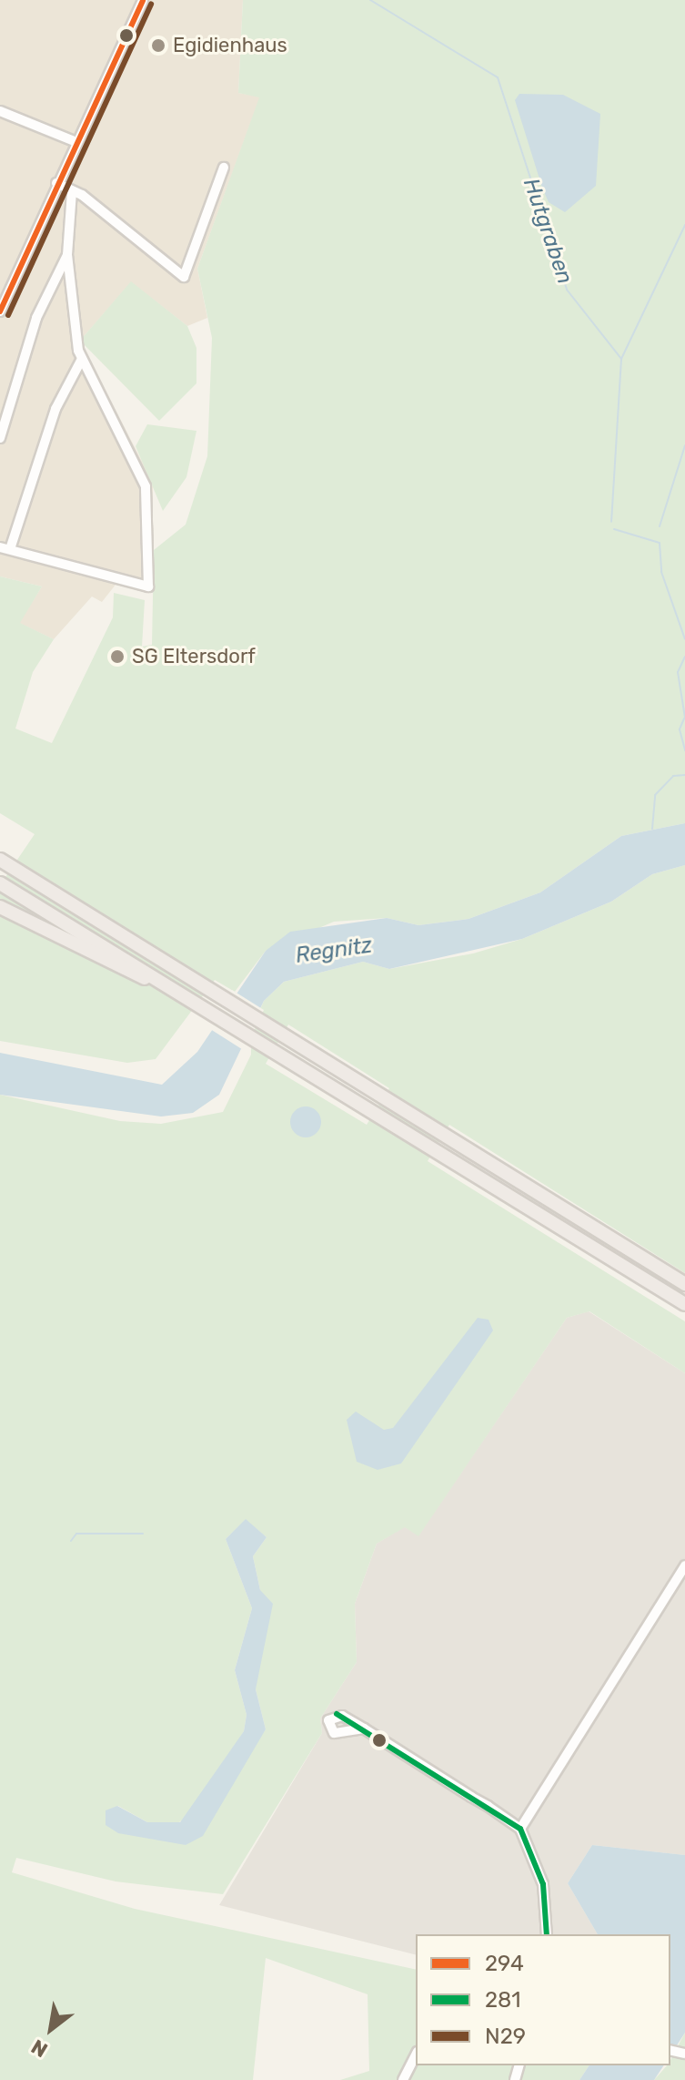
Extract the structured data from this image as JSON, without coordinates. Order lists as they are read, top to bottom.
{
  "water": ["Hutgraben", "Regnitz"],
  "places": ["Egidienhaus", "SG Eltersdorf"],
  "lines": ["transit line 294", "transit line N29", "transit line 281"],
  "legend": ["294", "281", "N29"],
  "north": "bottom left"
}
